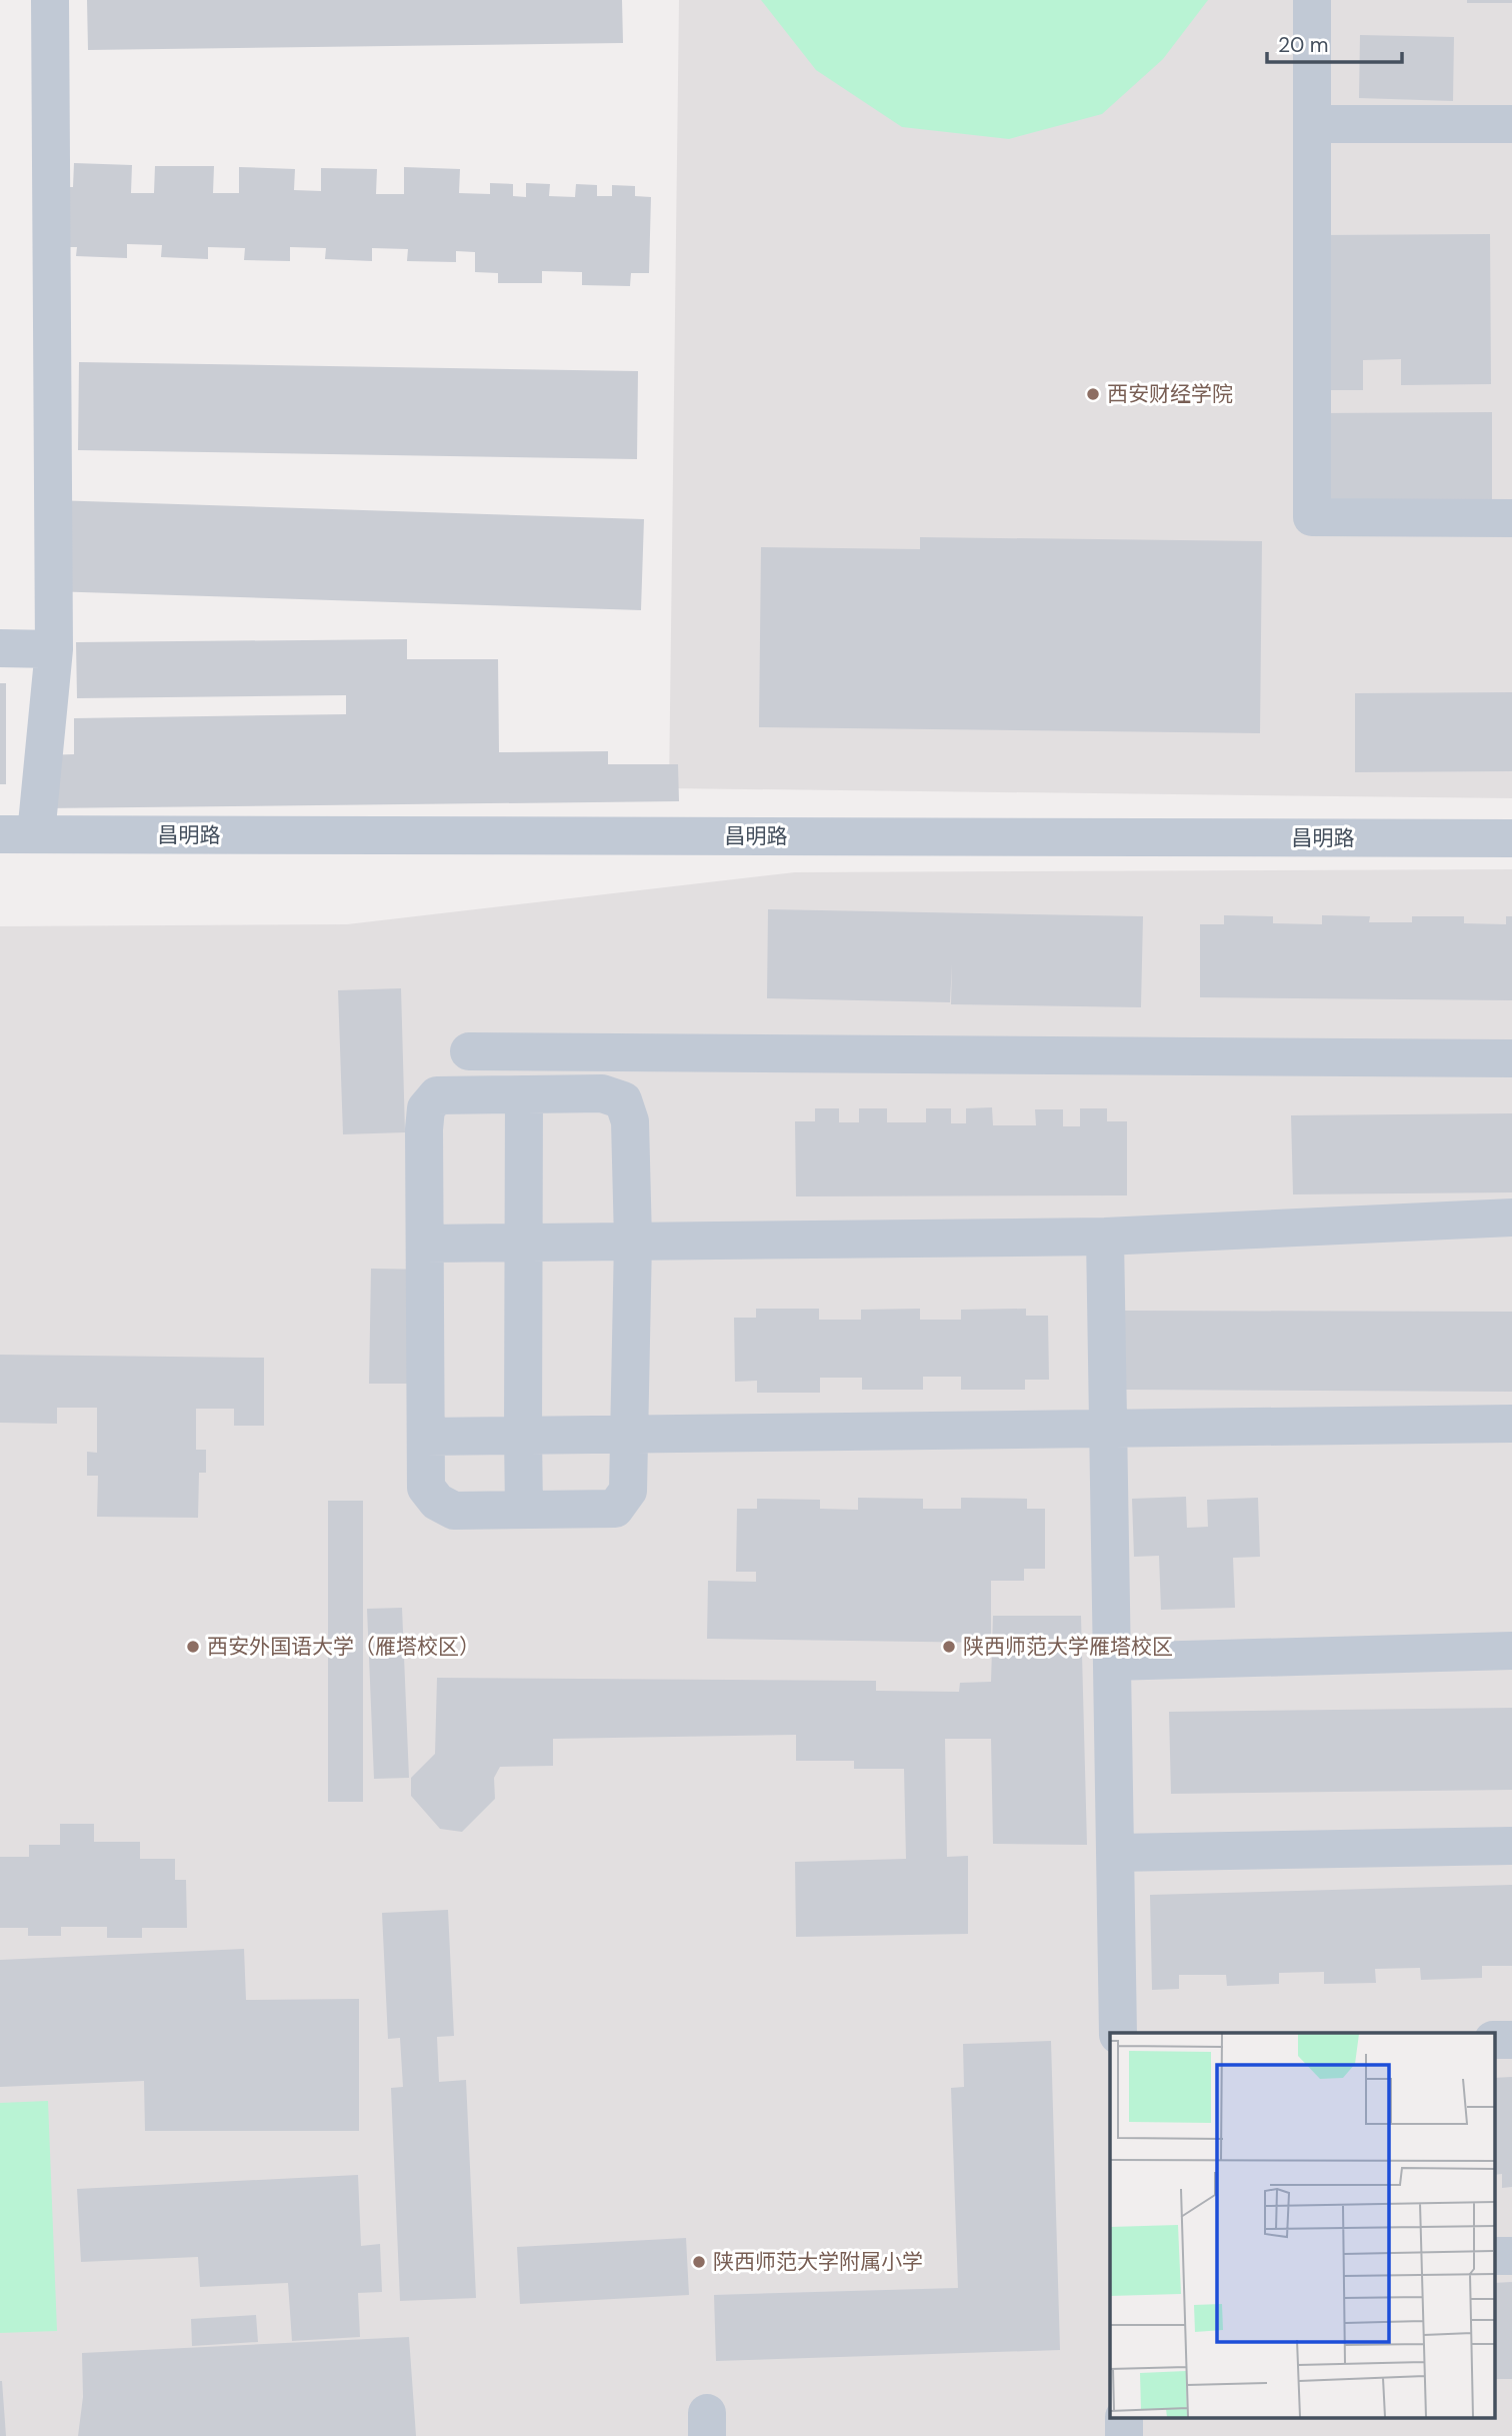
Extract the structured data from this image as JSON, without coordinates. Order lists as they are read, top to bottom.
{
  "streets": {
    "street": ["昌明路"]
  },
  "places": [
    "西安财经学院",
    "西安外国语大学（雁塔校区）",
    "陕西师范大学雁塔校区",
    "陕西师范大学附属小学"
  ],
  "scale_bar": "20 m"
}
